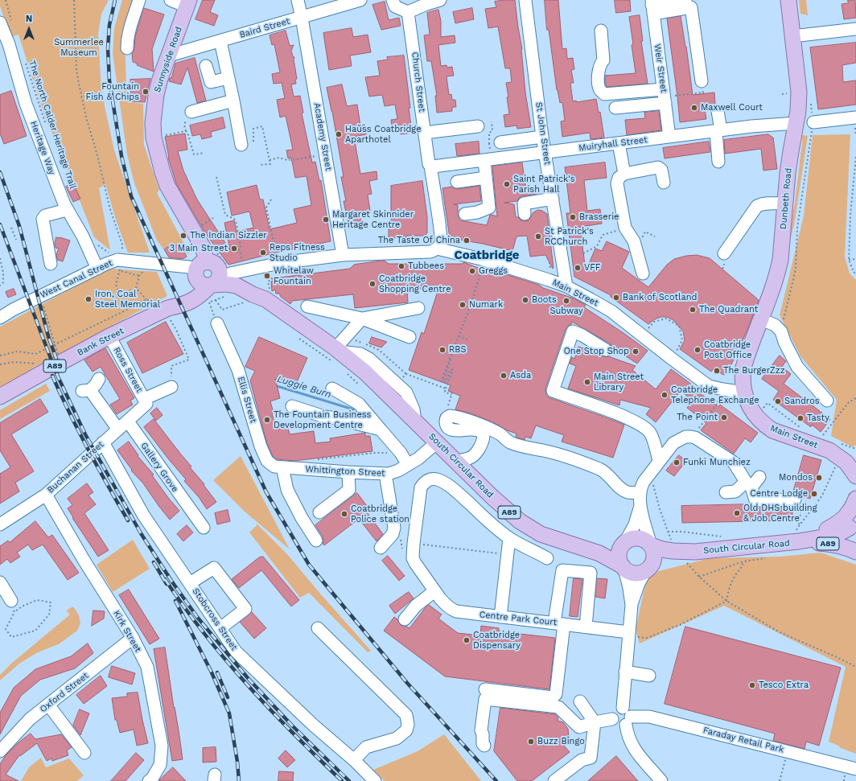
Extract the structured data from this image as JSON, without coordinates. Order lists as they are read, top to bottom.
{
  "streets": {
    "main road": [
      "Sunnyside Road",
      "Dunbeth Road",
      "Main Street",
      "Bank Street",
      "A89",
      "South Circular Road"
    ],
    "street": [
      "Baird Street",
      "Weir Street",
      "Church Street",
      "St John Street",
      "Academy Street",
      "Muiryhall Street",
      "Heritage Way",
      "West Canal Street",
      "Ross Street",
      "Ellis Street",
      "Buchanan Street",
      "Gallery Grove",
      "Whittington Street",
      "Centre Park Court",
      "Stobcross Street",
      "Kirk Street",
      "Oxford Street",
      "Faraday Retail Park"
    ],
    "path": ["The North Calder Heritage Trail"]
  },
  "crossings": [
    ["Baird Street", "Sunnyside Road"],
    ["Baird Street", "Academy Street"],
    ["Sunnyside Road", "West Canal Street"],
    ["Sunnyside Road", "Bank Street"],
    ["Sunnyside Road", "A89"],
    ["Weir Street", "Muiryhall Street"],
    ["Church Street", "Muiryhall Street"],
    ["Church Street", "Main Street"],
    ["St John Street", "Muiryhall Street"],
    ["St John Street", "Main Street"],
    ["Academy Street", "Main Street"],
    ["Muiryhall Street", "Dunbeth Road"],
    ["Heritage Way", "West Canal Street"],
    ["Dunbeth Road", "Main Street"],
    ["West Canal Street", "Bank Street"],
    ["West Canal Street", "A89"],
    ["Main Street", "A89"],
    ["Main Street", "South Circular Road"],
    ["Bank Street", "A89"],
    ["Bank Street", "Ross Street"],
    ["Bank Street", "South Circular Road"],
    ["A89", "South Circular Road"],
    ["Ross Street", "Buchanan Street"],
    ["Ellis Street", "Whittington Street"],
    ["South Circular Road", "Whittington Street"],
    ["Buchanan Street", "Gallery Grove"],
    ["Buchanan Street", "Stobcross Street"],
    ["Buchanan Street", "Kirk Street"],
    ["Kirk Street", "Oxford Street"]
  ],
  "districts": ["Coatbridge"],
  "water": ["Luggie Burn"],
  "parks": ["Summerlee Museum"],
  "places": [
    "Fountain Fish & Chips",
    "Maxwell Court",
    "Haŭss Coatbridge Aparthotel",
    "Saint Patrick's Parish Hall",
    "Brasserie",
    "Margaret Skinnider Heritage Centre",
    "The Indian Sizzler",
    "St Patrick's RCChurch",
    "The Taste Of China",
    "3 Main Street",
    "Reps Fitness Studio",
    "Tubbees",
    "VFF",
    "Greggs",
    "Whitelaw Fountain",
    "Coatbridge Shopping Centre",
    "Bank of Scotland",
    "Iron, Coal Steel Memorial",
    "Boots",
    "Subway",
    "Numark",
    "The Quadrant",
    "RBS",
    "Coatbridge Post Office",
    "One Stop Shop",
    "The BurgerZzz",
    "Asda",
    "Main Street Library",
    "Coatbridge Telephone Exchange",
    "Sandros",
    "The Point",
    "Tasty",
    "The Fountain Business Development Centre",
    "Funki Munchiez",
    "Mondos",
    "Centre Lodge",
    "Old DHS building & Job Centre",
    "Coatbridge Police station",
    "Coatbridge Dispensary",
    "Tesco Extra",
    "Buzz Bingo"
  ],
  "north": "top"
}
